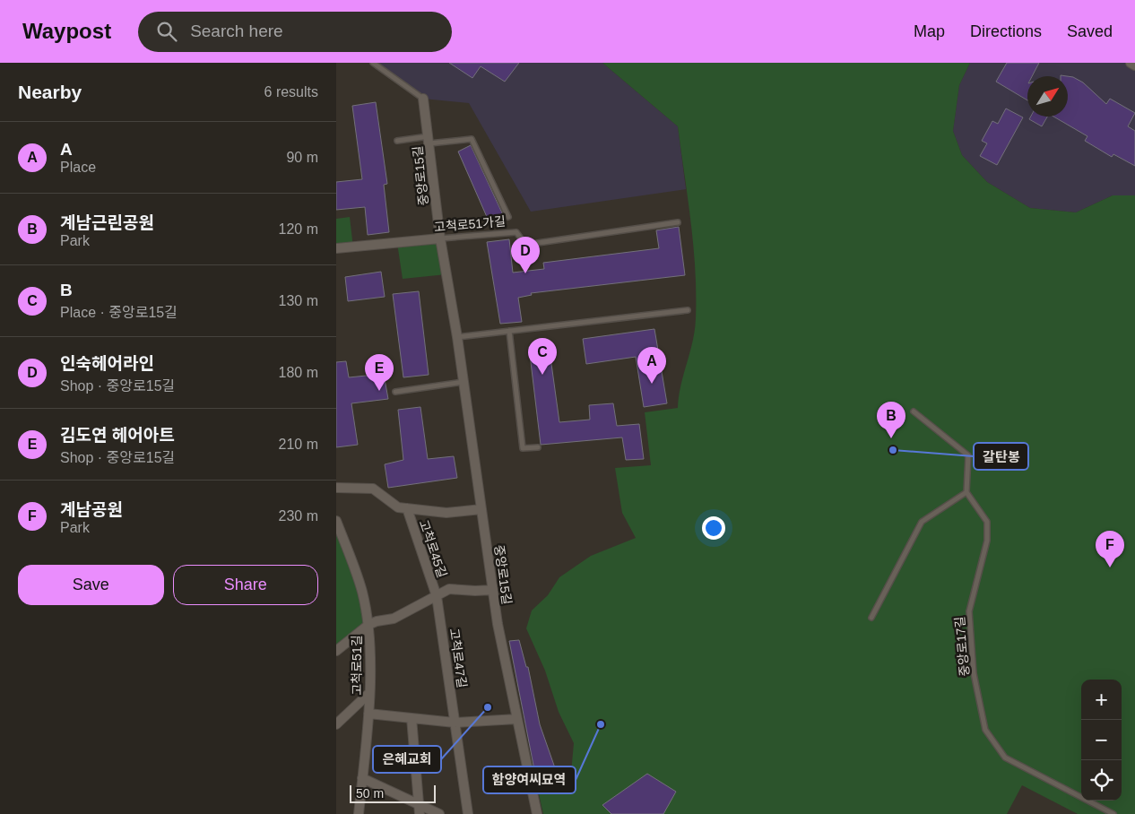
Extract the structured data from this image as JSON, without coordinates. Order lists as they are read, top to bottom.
{
  "streets": {
    "street": [
      "중앙로15길",
      "고척로51가길",
      "고척로45길",
      "고척로47길",
      "고척로51길"
    ],
    "lane": ["중앙로17길"]
  },
  "crossings": [
    ["중앙로15길", "고척로51가길"],
    ["중앙로15길", "고척로45길"],
    ["고척로45길", "고척로47길"],
    ["고척로45길", "고척로51길"]
  ],
  "places": ["갈탄봉", "은혜교회", "함양여씨묘역"],
  "scale_bar": "50 m",
  "north": "top right",
  "page": {
    "header": "Waypost",
    "search": "Search here",
    "nav": ["Map", "Directions", "Saved"],
    "heading": ["Nearby", "6 results"],
    "list": [
      {
        "mark": "A",
        "name": "A",
        "note": "Place",
        "value": "90 m"
      },
      {
        "mark": "B",
        "name": "계남근린공원",
        "note": "Park",
        "value": "120 m"
      },
      {
        "mark": "C",
        "name": "B",
        "note": "Place · 중앙로15길",
        "value": "130 m"
      },
      {
        "mark": "D",
        "name": "인숙헤어라인",
        "note": "Shop · 중앙로15길",
        "value": "180 m"
      },
      {
        "mark": "E",
        "name": "김도연 헤어아트",
        "note": "Shop · 중앙로15길",
        "value": "210 m"
      },
      {
        "mark": "F",
        "name": "계남공원",
        "note": "Park",
        "value": "230 m"
      }
    ],
    "pins": [
      "D",
      "C",
      "A",
      "E",
      "B",
      "F"
    ],
    "buttons": ["Save", "Share"],
    "map_buttons": ["+", "−"],
    "scale": "50 m"
  }
}
